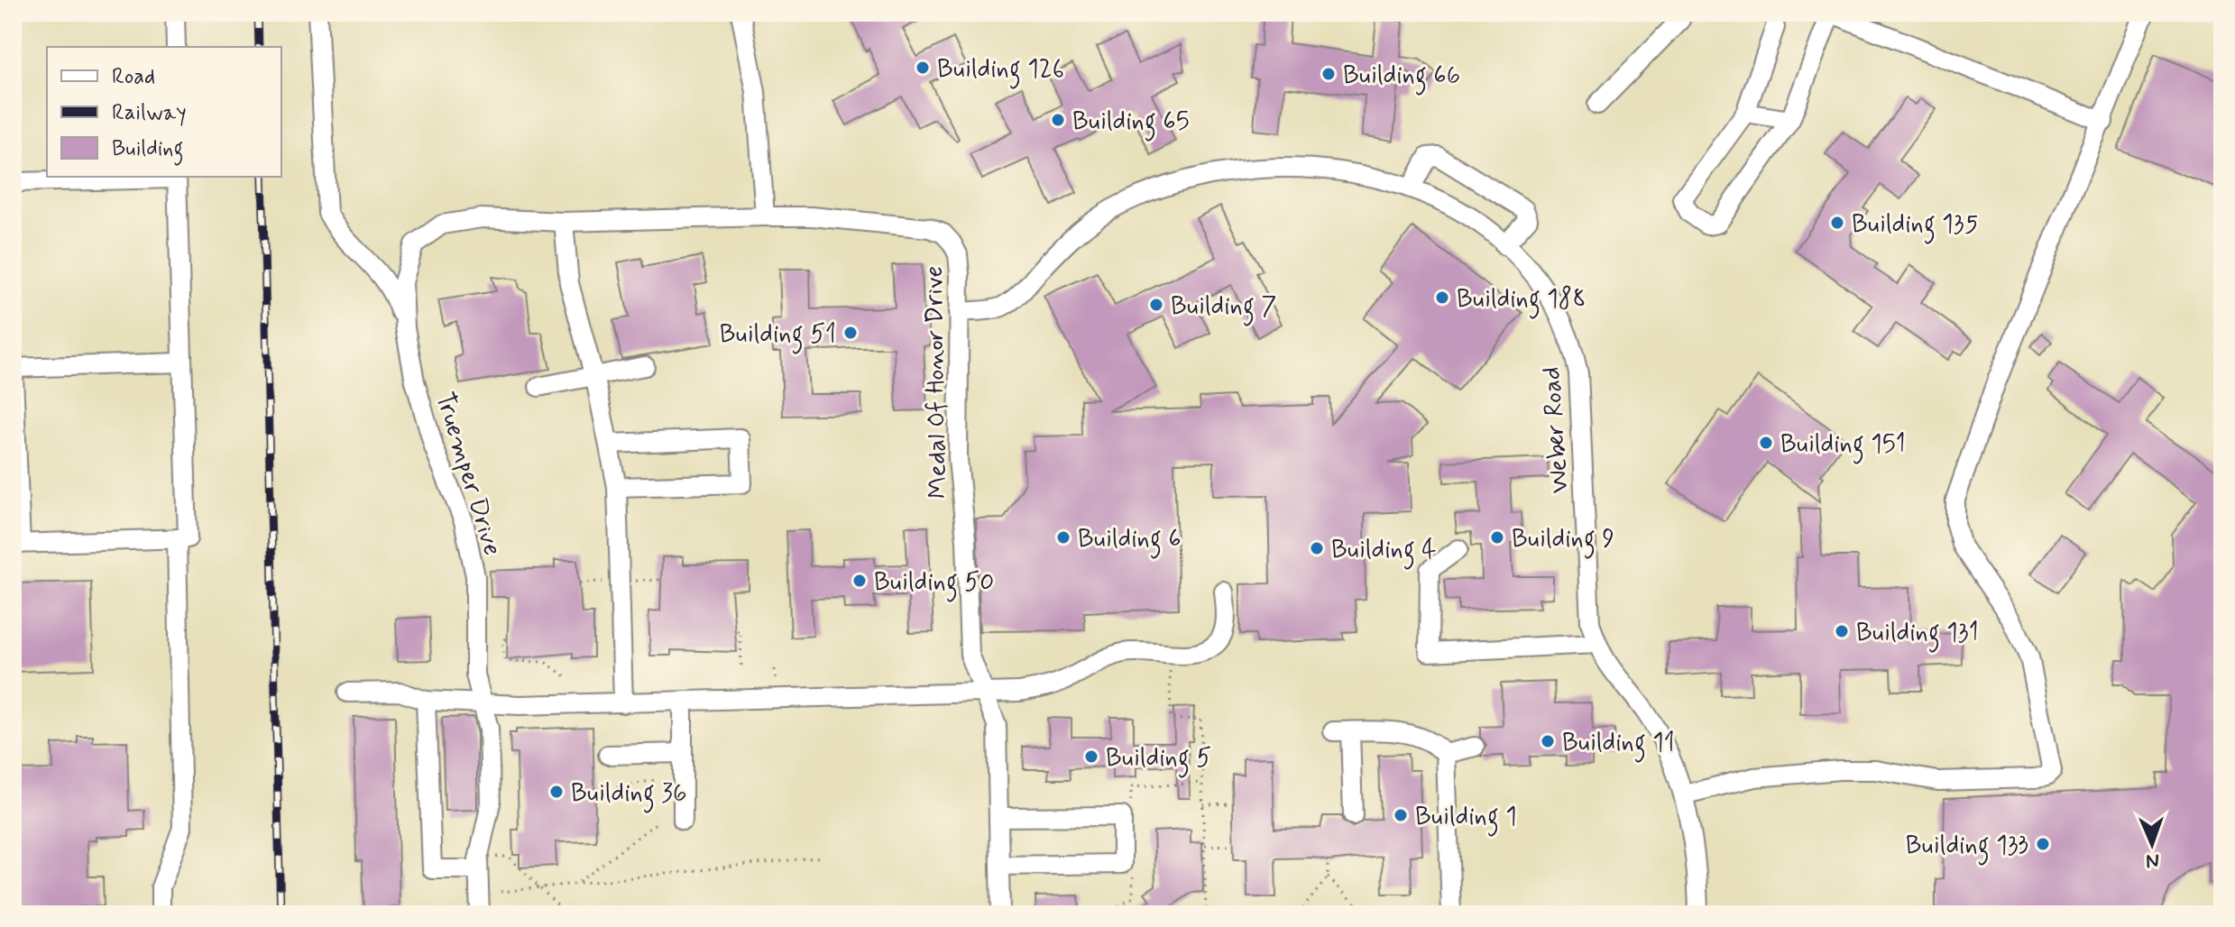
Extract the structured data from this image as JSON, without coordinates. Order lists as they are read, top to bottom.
{
  "streets": {
    "lane": ["Medal Of Honor Drive", "Weber Road", "Truemper Drive"]
  },
  "crossings": [
    ["Medal Of Honor Drive", "Weber Road"],
    ["Medal Of Honor Drive", "Truemper Drive"]
  ],
  "places": [
    "Building 126",
    "Building 66",
    "Building 65",
    "Building 135",
    "Building 188",
    "Building 7",
    "Building 51",
    "Building 151",
    "Building 6",
    "Building 9",
    "Building 4",
    "Building 50",
    "Building 131",
    "Building 11",
    "Building 5",
    "Building 36",
    "Building 1",
    "Building 133"
  ],
  "legend": ["Road", "Railway", "Building"],
  "north": "bottom"
}
